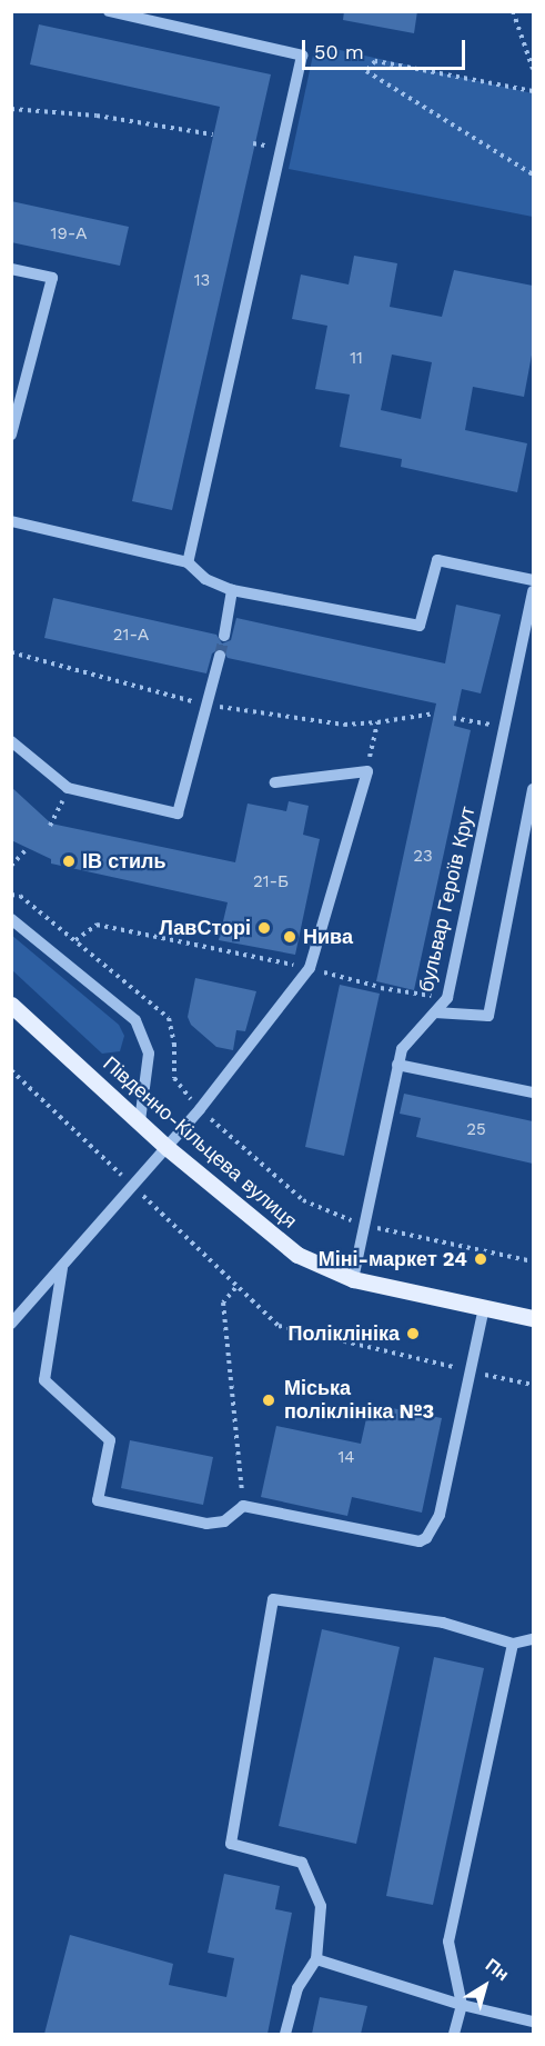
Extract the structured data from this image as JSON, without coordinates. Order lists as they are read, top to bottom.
{
  "streets": {
    "main road": ["Південно-Кільцева вулиця"],
    "street": ["бульвар Героїв Крут"]
  },
  "crossings": [
    ["бульвар Героїв Крут", "Південно-Кільцева вулиця"]
  ],
  "places": [
    "ІВ стиль",
    "ЛавСторі",
    "Нива",
    "Міні-маркет 24",
    "Поліклініка",
    "Міська поліклініка №3"
  ],
  "house_numbers": [
    "19-А",
    "13",
    "11",
    "21-А",
    "23",
    "21-Б",
    "25",
    "14"
  ],
  "scale_bar": "50 m",
  "north": "top right"
}
